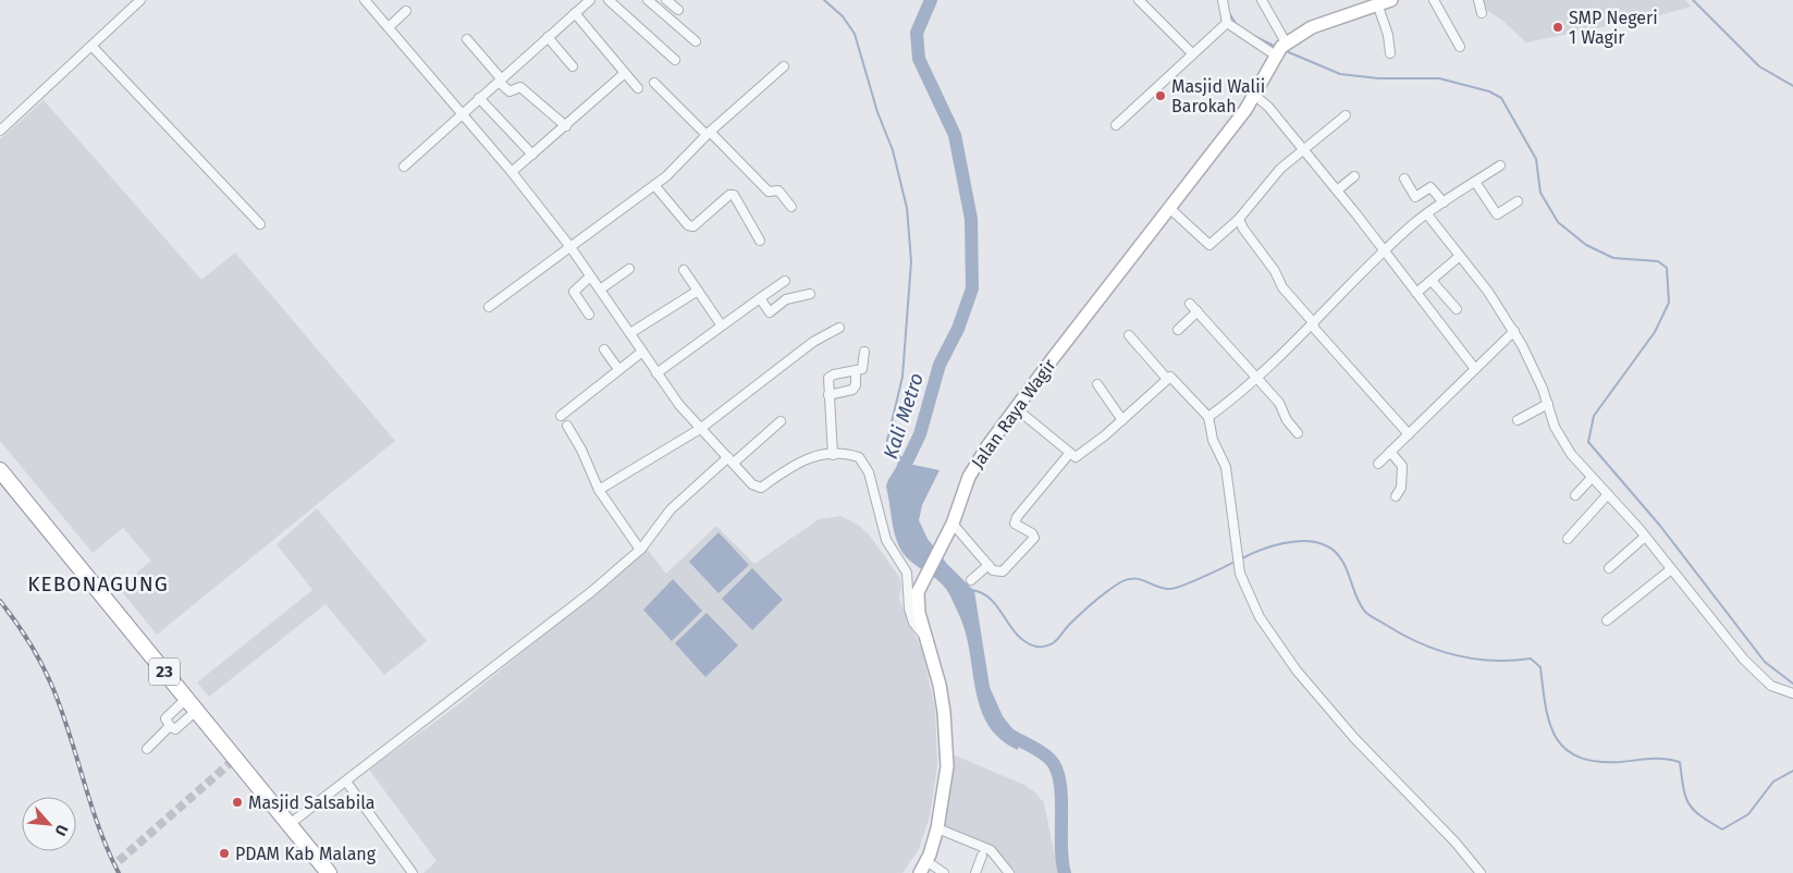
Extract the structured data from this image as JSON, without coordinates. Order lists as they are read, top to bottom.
{
  "streets": {
    "highway": ["23"],
    "main road": ["Jalan Raya Wagir"]
  },
  "districts": ["KEBONAGUNG"],
  "water": ["Kali Metro"],
  "places": [
    "SMP Negeri 1 Wagir",
    "Masjid Walii Barokah",
    "Masjid Salsabila",
    "PDAM Kab Malang"
  ],
  "north": "bottom right"
}
